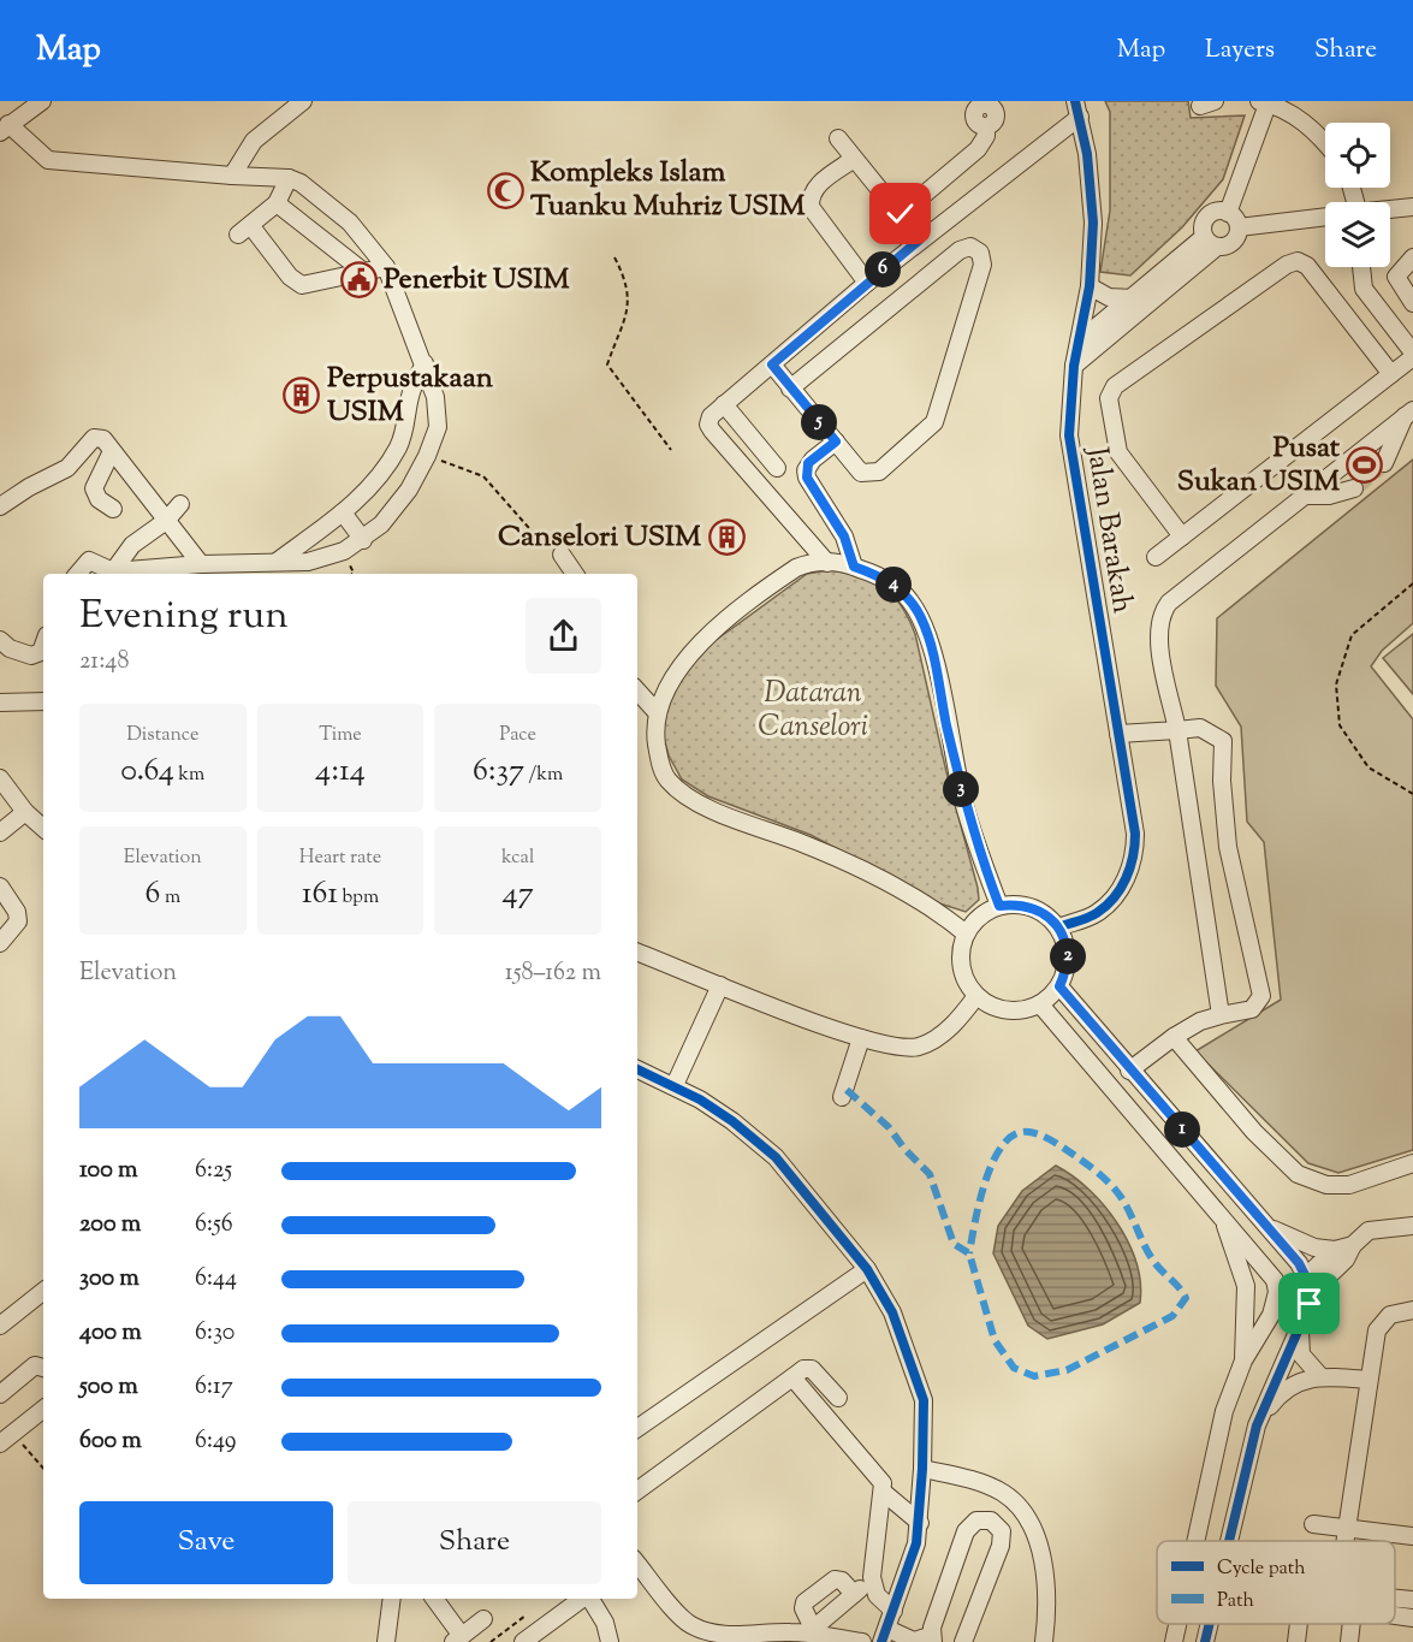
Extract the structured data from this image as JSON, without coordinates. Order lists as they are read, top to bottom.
{
  "streets": {
    "street": ["Jalan Barakah"]
  },
  "parks": ["Dataran Canselori"],
  "places": {
    "mosque": ["Kompleks Islam Tuanku Muhriz USIM"],
    "public building": ["Penerbit USIM"],
    "building": ["Perpustakaan USIM", "Canselori USIM"],
    "sports": ["Pusat Sukan USIM"]
  },
  "legend": ["Cycle path", "Path"],
  "page": {
    "header": "Map",
    "nav": ["Map", "Layers", "Share"],
    "pins": [
      "6",
      "5",
      "4",
      "3",
      "2",
      "1"
    ],
    "heading": ["Evening run", "21:48"],
    "stats": [
      ["Distance", "0.64 km"],
      ["Time", "4:14"],
      ["Pace", "6:37 /km"],
      ["Elevation", "6 m"],
      ["Heart rate", "161 bpm"],
      ["kcal", "47"]
    ],
    "chart": ["Elevation", "158–162 m"],
    "list": [
      {
        "name": "100 m",
        "note": "6:25"
      },
      {
        "name": "200 m",
        "note": "6:56"
      },
      {
        "name": "300 m",
        "note": "6:44"
      },
      {
        "name": "400 m",
        "note": "6:30"
      },
      {
        "name": "500 m",
        "note": "6:17"
      },
      {
        "name": "600 m",
        "note": "6:49"
      }
    ],
    "buttons": ["Save", "Share"]
  }
}
